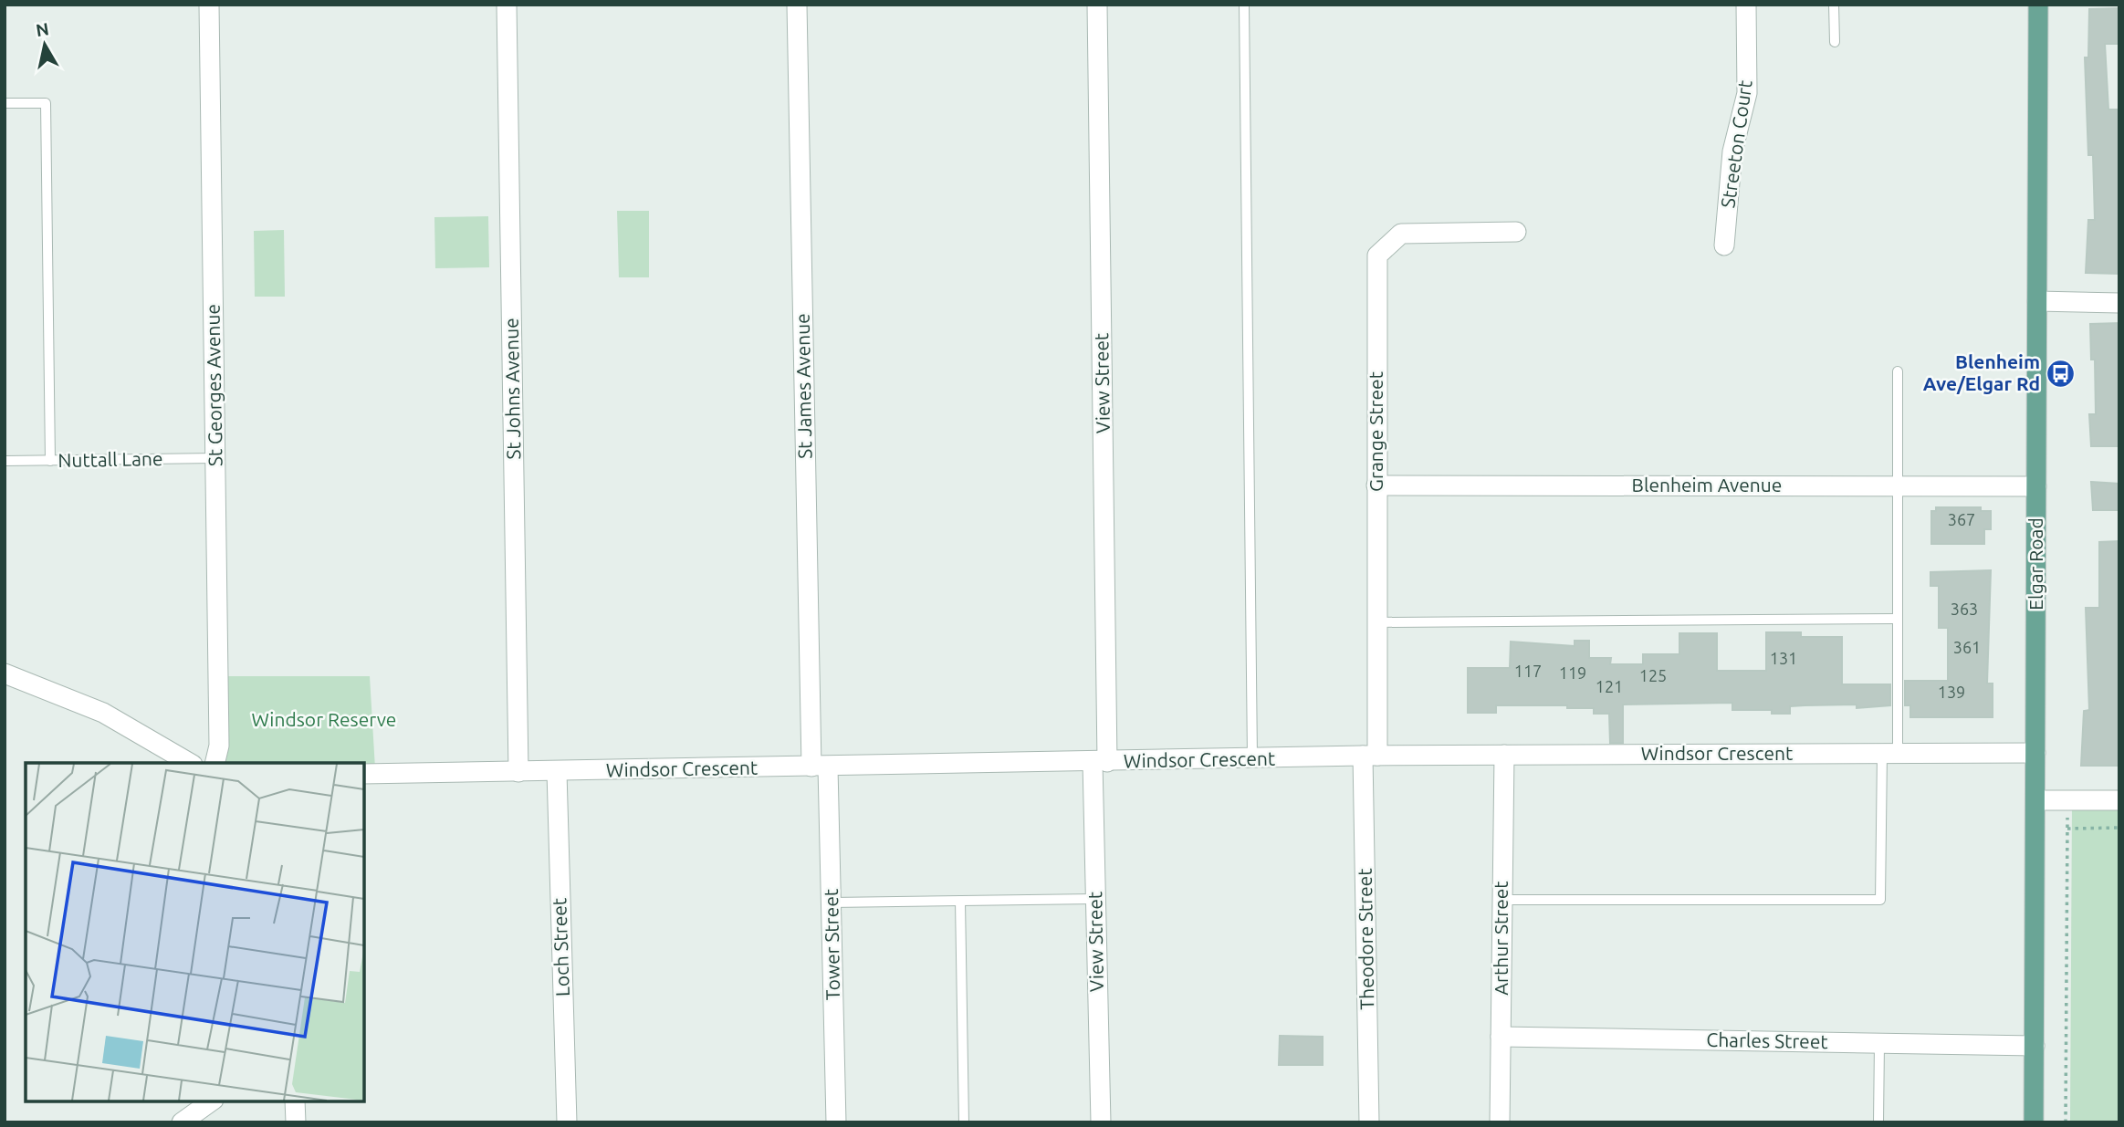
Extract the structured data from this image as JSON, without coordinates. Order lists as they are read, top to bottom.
{
  "streets": {
    "main road": ["Elgar Road"],
    "street": [
      "Streeton Court",
      "View Street",
      "St Georges Avenue",
      "St James Avenue",
      "St Johns Avenue",
      "Grange Street",
      "Blenheim Avenue",
      "Windsor Crescent",
      "Arthur Street",
      "Theodore Street",
      "Tower Street",
      "Loch Street",
      "Charles Street"
    ],
    "lane": ["Nuttall Lane"]
  },
  "crossings": [
    ["View Street", "Windsor Crescent"],
    ["St Georges Avenue", "Nuttall Lane"],
    ["St James Avenue", "Windsor Crescent"],
    ["St James Avenue", "Tower Street"],
    ["St Johns Avenue", "Windsor Crescent"],
    ["Grange Street", "Blenheim Avenue"],
    ["Grange Street", "Windsor Crescent"],
    ["Grange Street", "Theodore Street"],
    ["Blenheim Avenue", "Elgar Road"],
    ["Elgar Road", "Windsor Crescent"],
    ["Elgar Road", "Charles Street"],
    ["Windsor Crescent", "Arthur Street"],
    ["Windsor Crescent", "Theodore Street"],
    ["Windsor Crescent", "Tower Street"],
    ["Windsor Crescent", "Loch Street"],
    ["Arthur Street", "Charles Street"]
  ],
  "parks": ["Windsor Reserve"],
  "places": {
    "bus stop": ["Blenheim Ave/Elgar Rd"]
  },
  "house_numbers": [
    "367",
    "363",
    "361",
    "131",
    "117",
    "119",
    "125",
    "121",
    "139"
  ],
  "north": "top"
}
